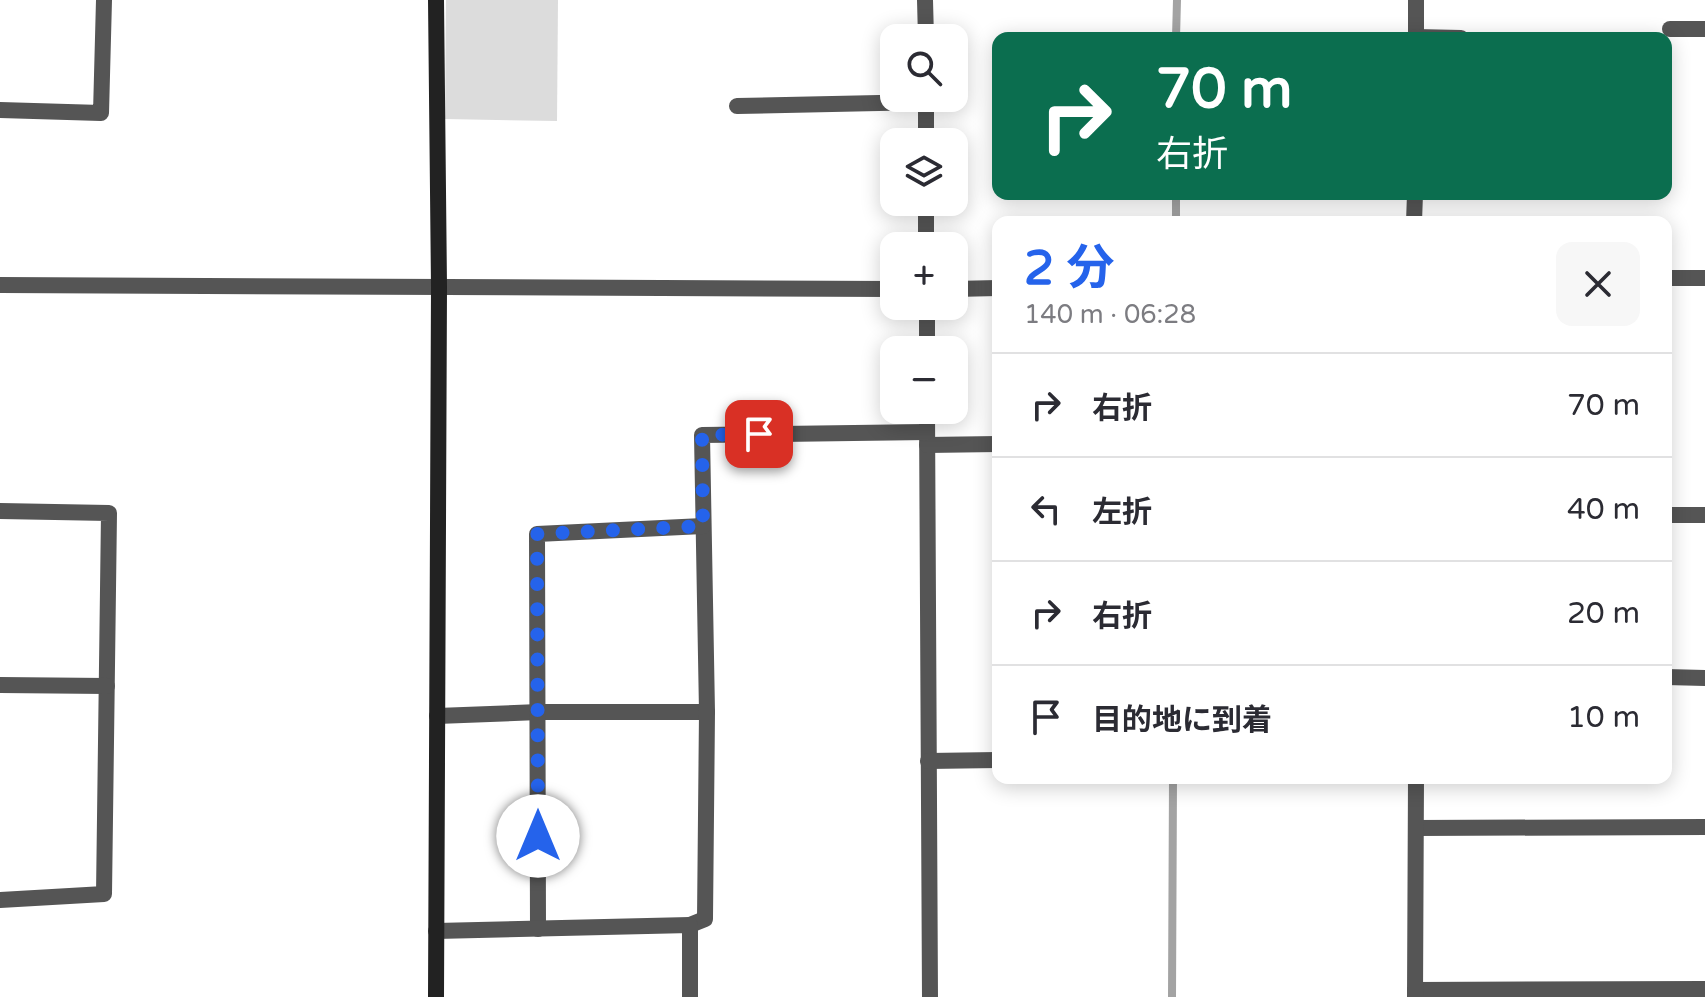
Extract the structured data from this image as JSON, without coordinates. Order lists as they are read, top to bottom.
{
  "page": {
    "map_buttons": ["+", "−"],
    "turn": ["70 m", "右折"],
    "heading": ["2 分", "140 m · 06:28"],
    "list": [
      {
        "name": "右折",
        "value": "70 m"
      },
      {
        "name": "左折",
        "value": "40 m"
      },
      {
        "name": "右折",
        "value": "20 m"
      },
      {
        "name": "目的地に到着",
        "value": "10 m"
      }
    ]
  }
}
